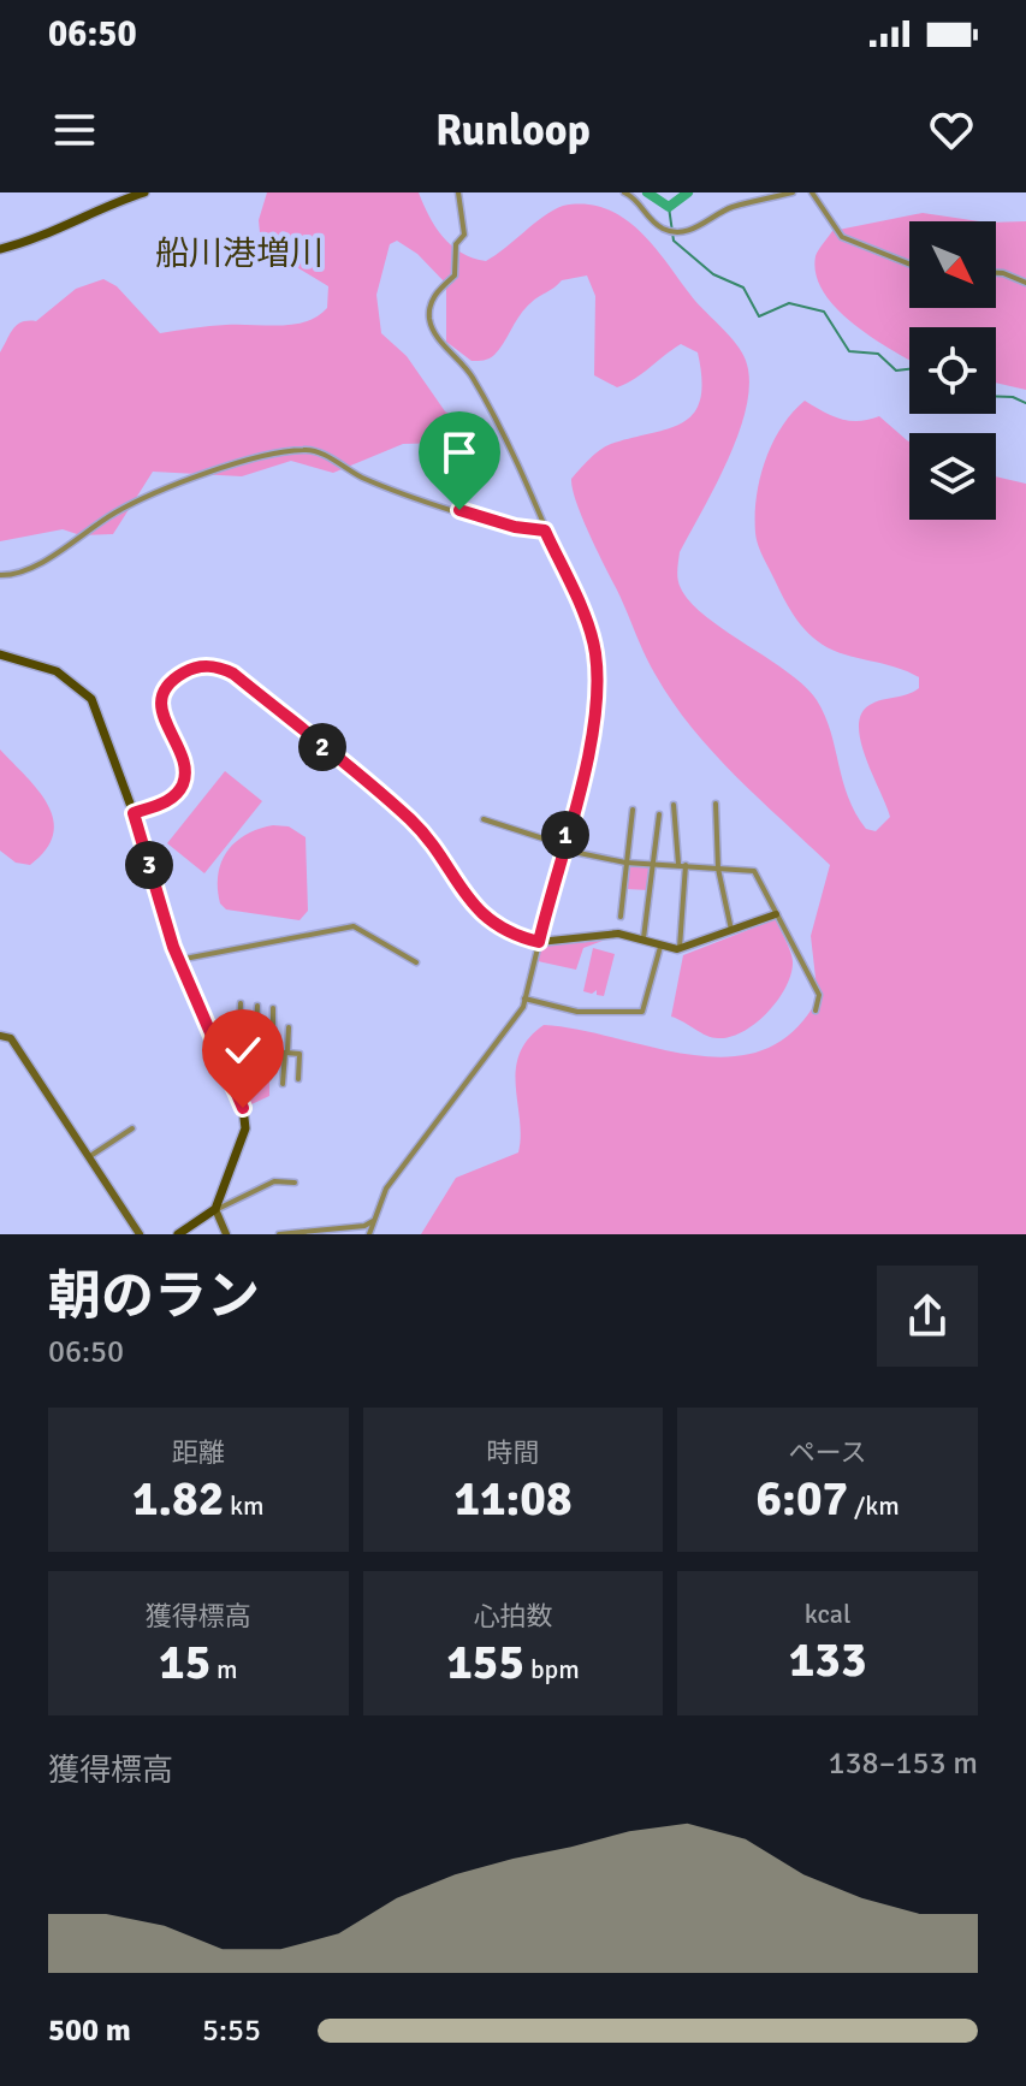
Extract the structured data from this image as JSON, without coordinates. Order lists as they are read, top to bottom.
{
  "districts": ["船川港増川"],
  "north": "bottom right",
  "page": {
    "status": "06:50",
    "header": "Runloop",
    "pins": ["2", "1", "3"],
    "heading": ["朝のラン", "06:50"],
    "stats": [
      ["距離", "1.82 km"],
      ["時間", "11:08"],
      ["ペース", "6:07 /km"],
      ["獲得標高", "15 m"],
      ["心拍数", "155 bpm"],
      ["kcal", "133"]
    ],
    "chart": ["獲得標高", "138–153 m"],
    "list": [
      {
        "name": "500 m",
        "note": "5:55"
      }
    ]
  }
}
